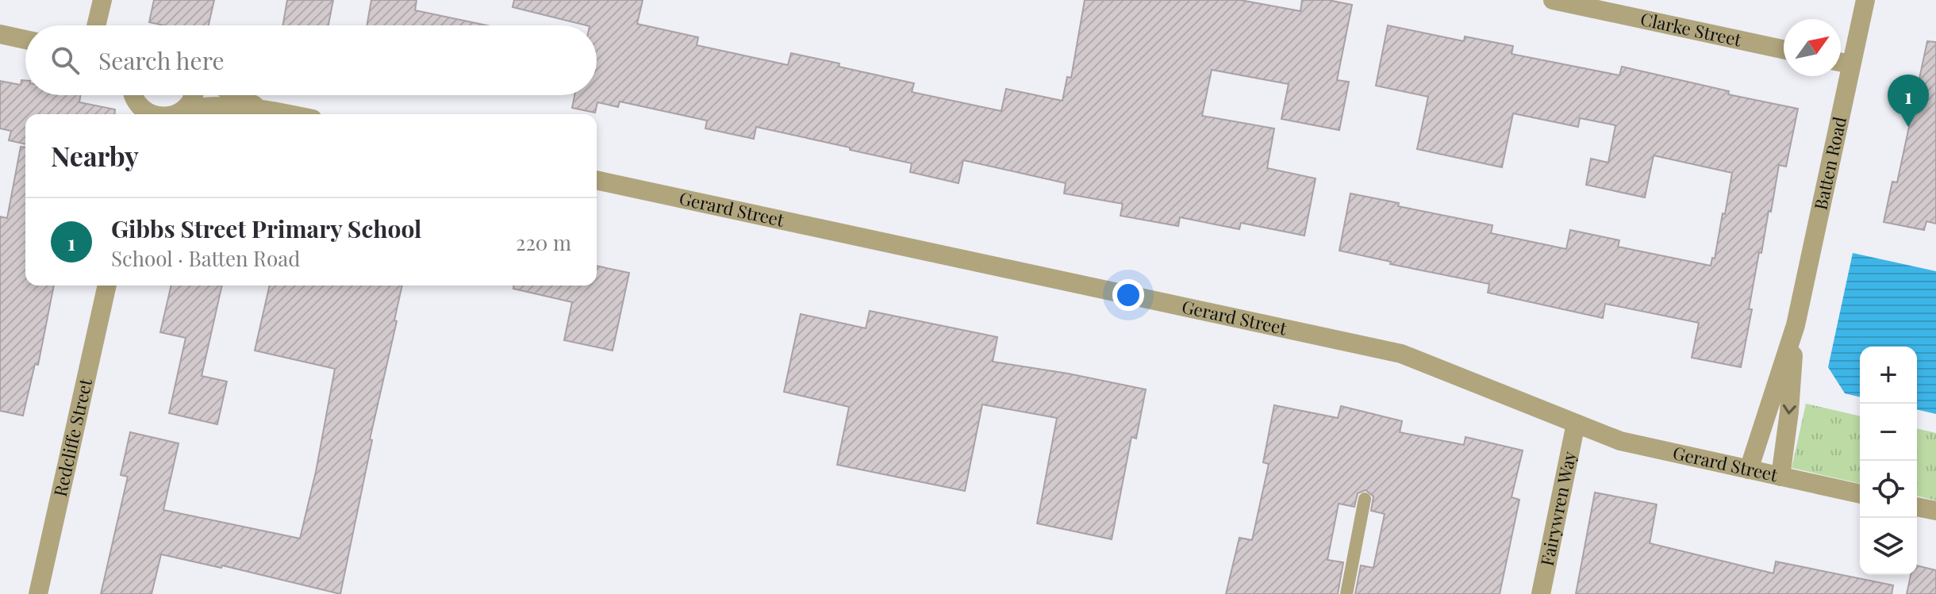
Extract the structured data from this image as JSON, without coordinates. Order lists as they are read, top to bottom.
{
  "streets": {
    "street": [
      "Clarke Street",
      "Batten Road",
      "Gerard Street",
      "Redcliffe Street",
      "Fairywren Way"
    ]
  },
  "crossings": [
    ["Batten Road", "Gerard Street"],
    ["Gerard Street", "Fairywren Way"]
  ],
  "north": "top right",
  "page": {
    "search": "Search here",
    "pins": "1",
    "heading": "Nearby",
    "list": [
      {
        "mark": "1",
        "name": "Gibbs Street Primary School",
        "note": "School · Batten Road",
        "value": "220 m"
      }
    ],
    "map_buttons": ["+", "−"]
  }
}
